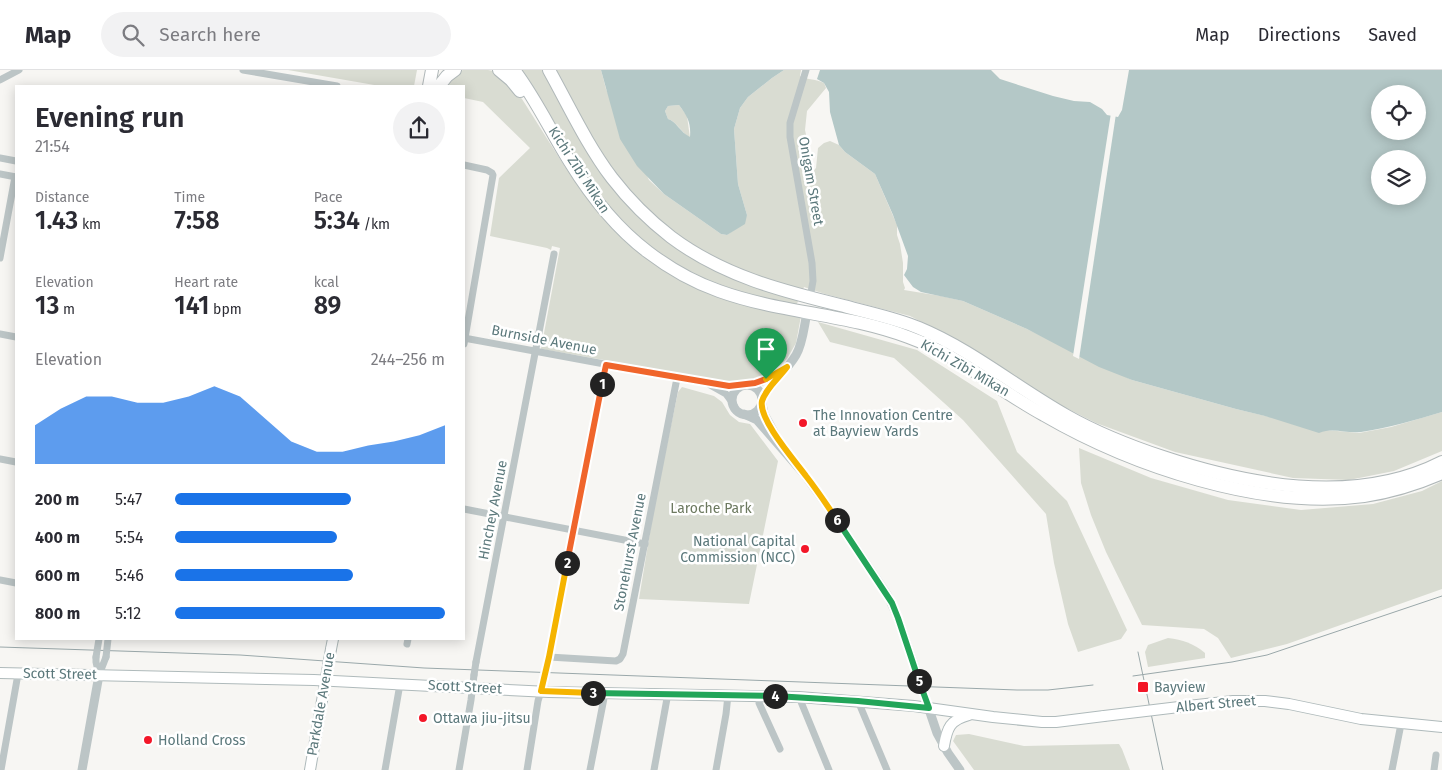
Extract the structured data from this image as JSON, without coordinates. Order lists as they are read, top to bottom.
{
  "streets": {
    "highway": ["Kichi Zībī Mīkan"],
    "main road": ["Scott Street", "Parkdale Avenue", "Albert Street"],
    "street": [
      "Onigam Street",
      "Burnside Avenue",
      "Hinchey Avenue",
      "Stonehurst Avenue"
    ]
  },
  "crossings": [
    ["Kichi Zībī Mīkan", "Onigam Street"],
    ["Burnside Avenue", "Hinchey Avenue"],
    ["Burnside Avenue", "Stonehurst Avenue"],
    ["Hinchey Avenue", "Scott Street"],
    ["Scott Street", "Parkdale Avenue"],
    ["Scott Street", "Albert Street"]
  ],
  "parks": ["Laroche Park"],
  "places": {
    "other": [
      "The Innovation Centre at Bayview Yards",
      "National Capital Commission (NCC)",
      "Ottawa jiu-jitsu",
      "Holland Cross"
    ],
    "transit": ["Bayview"]
  },
  "page": {
    "header": "Map",
    "search": "Search here",
    "nav": ["Map", "Directions", "Saved"],
    "heading": ["Evening run", "21:54"],
    "stats": [
      ["Distance", "1.43 km"],
      ["Time", "7:58"],
      ["Pace", "5:34 /km"],
      ["Elevation", "13 m"],
      ["Heart rate", "141 bpm"],
      ["kcal", "89"]
    ],
    "chart": ["Elevation", "244–256 m"],
    "pins": [
      "1",
      "6",
      "2",
      "5",
      "3",
      "4"
    ],
    "list": [
      {
        "name": "200 m",
        "note": "5:47"
      },
      {
        "name": "400 m",
        "note": "5:54"
      },
      {
        "name": "600 m",
        "note": "5:46"
      },
      {
        "name": "800 m",
        "note": "5:12"
      }
    ]
  }
}
